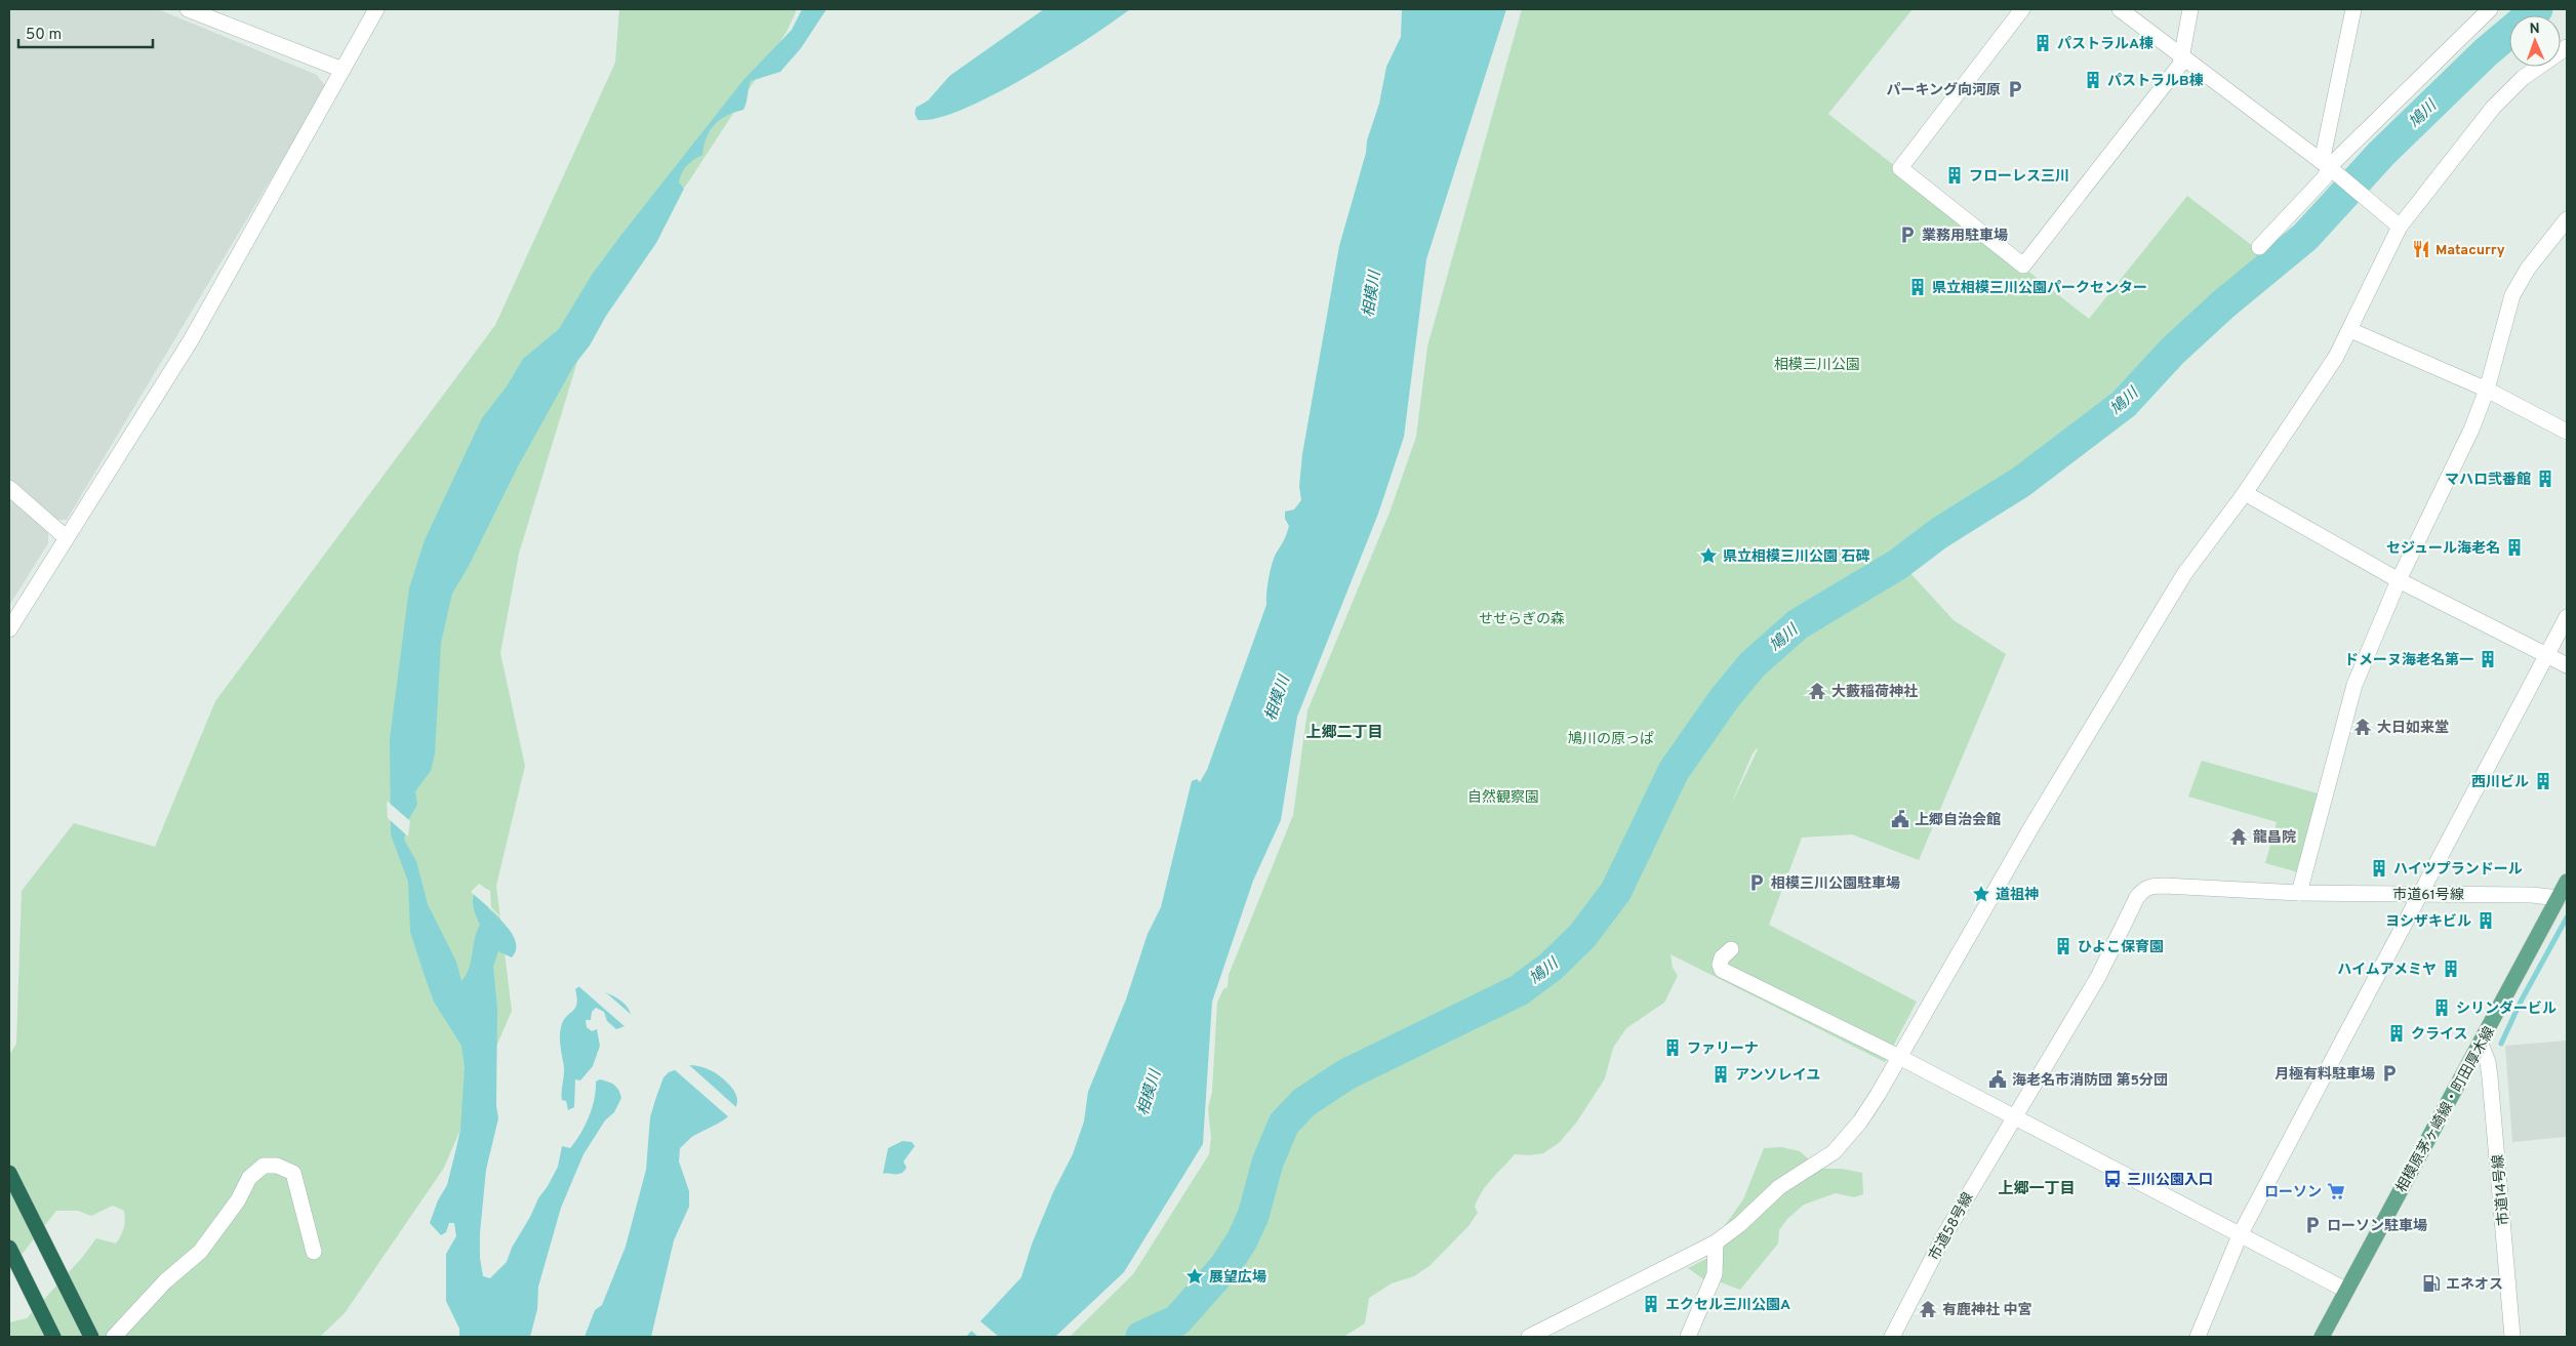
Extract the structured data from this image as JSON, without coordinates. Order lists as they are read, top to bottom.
{
  "streets": {
    "main road": ["相模原茅ヶ崎線・町田厚木線"],
    "street": ["市道61号線", "市道14号線", "市道58号線"]
  },
  "crossings": [
    ["市道61号線", "相模原茅ヶ崎線・町田厚木線"],
    ["市道61号線", "市道58号線"],
    ["相模原茅ヶ崎線・町田厚木線", "市道14号線"]
  ],
  "districts": ["上郷二丁目", "上郷一丁目"],
  "water": ["鳩川", "相模川"],
  "parks": [
    "相模三川公園",
    "せせらぎの森",
    "鳩川の原っぱ",
    "自然観察園"
  ],
  "places": {
    "building": [
      "パストラルA棟",
      "パストラルB棟",
      "フローレス三川",
      "県立相模三川公園パークセンター",
      "マハロ弐番館",
      "セジュール海老名",
      "ドメーヌ海老名第一",
      "西川ビル",
      "ハイツプランドール",
      "ヨシザキビル",
      "ひよこ保育園",
      "ハイムアメミヤ",
      "シリンダービル",
      "クライス",
      "ファリーナ",
      "アンソレイユ",
      "エクセル三川公園A"
    ],
    "parking": [
      "パーキング向河原",
      "業務用駐車場",
      "相模三川公園駐車場",
      "月極有料駐車場",
      "ローソン駐車場"
    ],
    "restaurant": ["Matacurry"],
    "place": ["県立相模三川公園 石碑", "道祖神", "展望広場"],
    "temple": [
      "大藪稲荷神社",
      "大日如来堂",
      "龍昌院",
      "有鹿神社 中宮"
    ],
    "public building": ["上郷自治会館", "海老名市消防団 第5分団"],
    "bus stop": ["三川公園入口"],
    "supermarket": ["ローソン"],
    "fuel station": ["エネオス"]
  },
  "scale_bar": "50 m",
  "north": "top"
}
